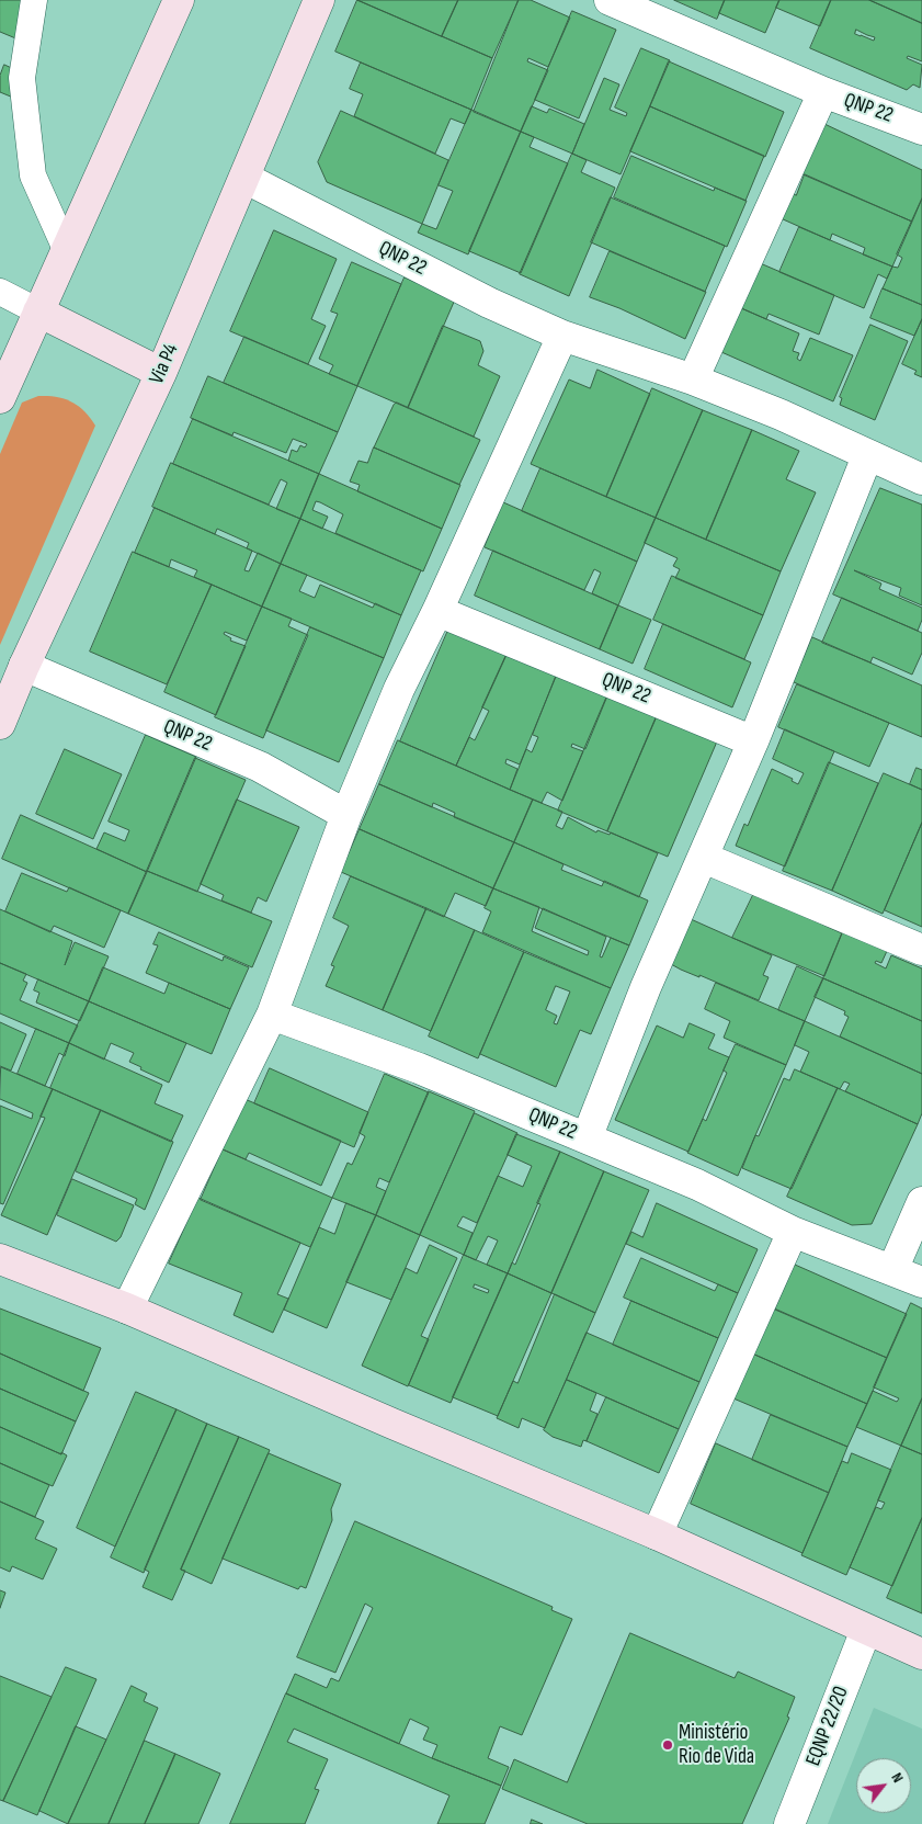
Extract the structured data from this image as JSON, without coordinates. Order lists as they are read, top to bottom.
{
  "streets": {
    "street": ["QNP 22", "Via P4", "EQNP 22/20"]
  },
  "crossings": [
    ["QNP 22", "Via P4"]
  ],
  "places": ["Ministério Rio de Vida"],
  "north": "top right"
}
